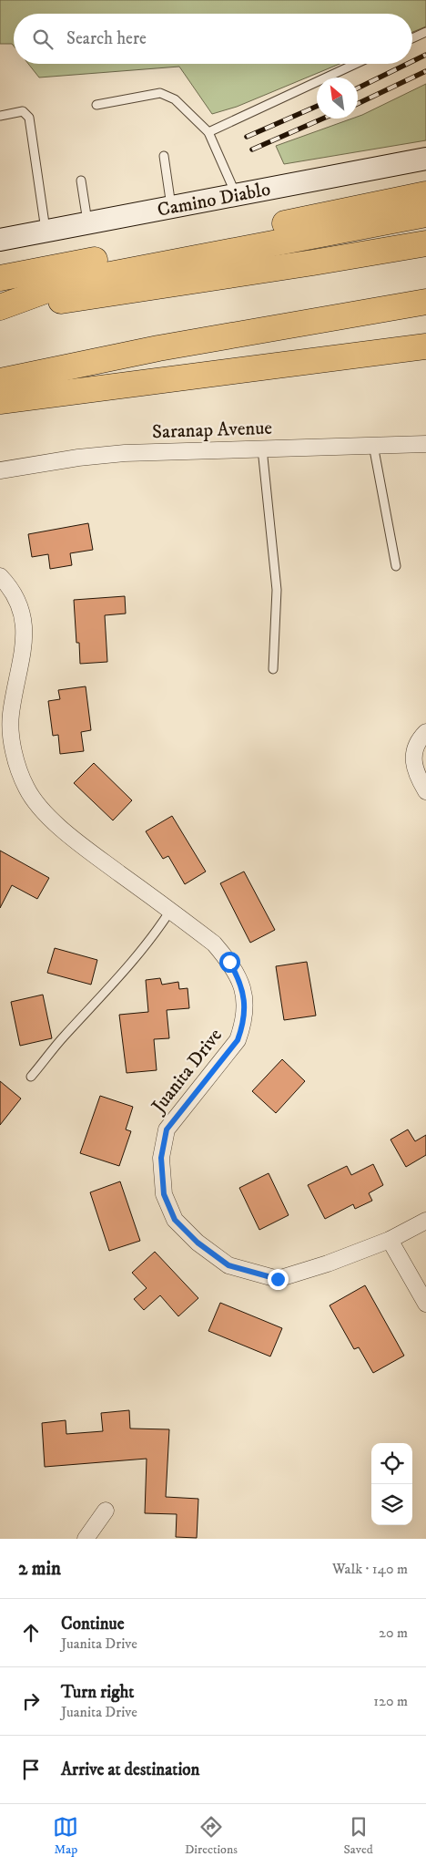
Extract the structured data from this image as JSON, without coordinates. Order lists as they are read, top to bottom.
{
  "streets": {
    "street": ["Camino Diablo", "Saranap Avenue", "Juanita Drive"]
  },
  "north": "top left",
  "page": {
    "search": "Search here",
    "heading": ["2 min", "Walk · 140 m"],
    "list": [
      ["Continue", "Juanita Drive", "20 m"],
      ["Turn right", "Juanita Drive", "120 m"],
      "Arrive at destination"
    ],
    "nav": ["Map", "Directions", "Saved"]
  }
}
